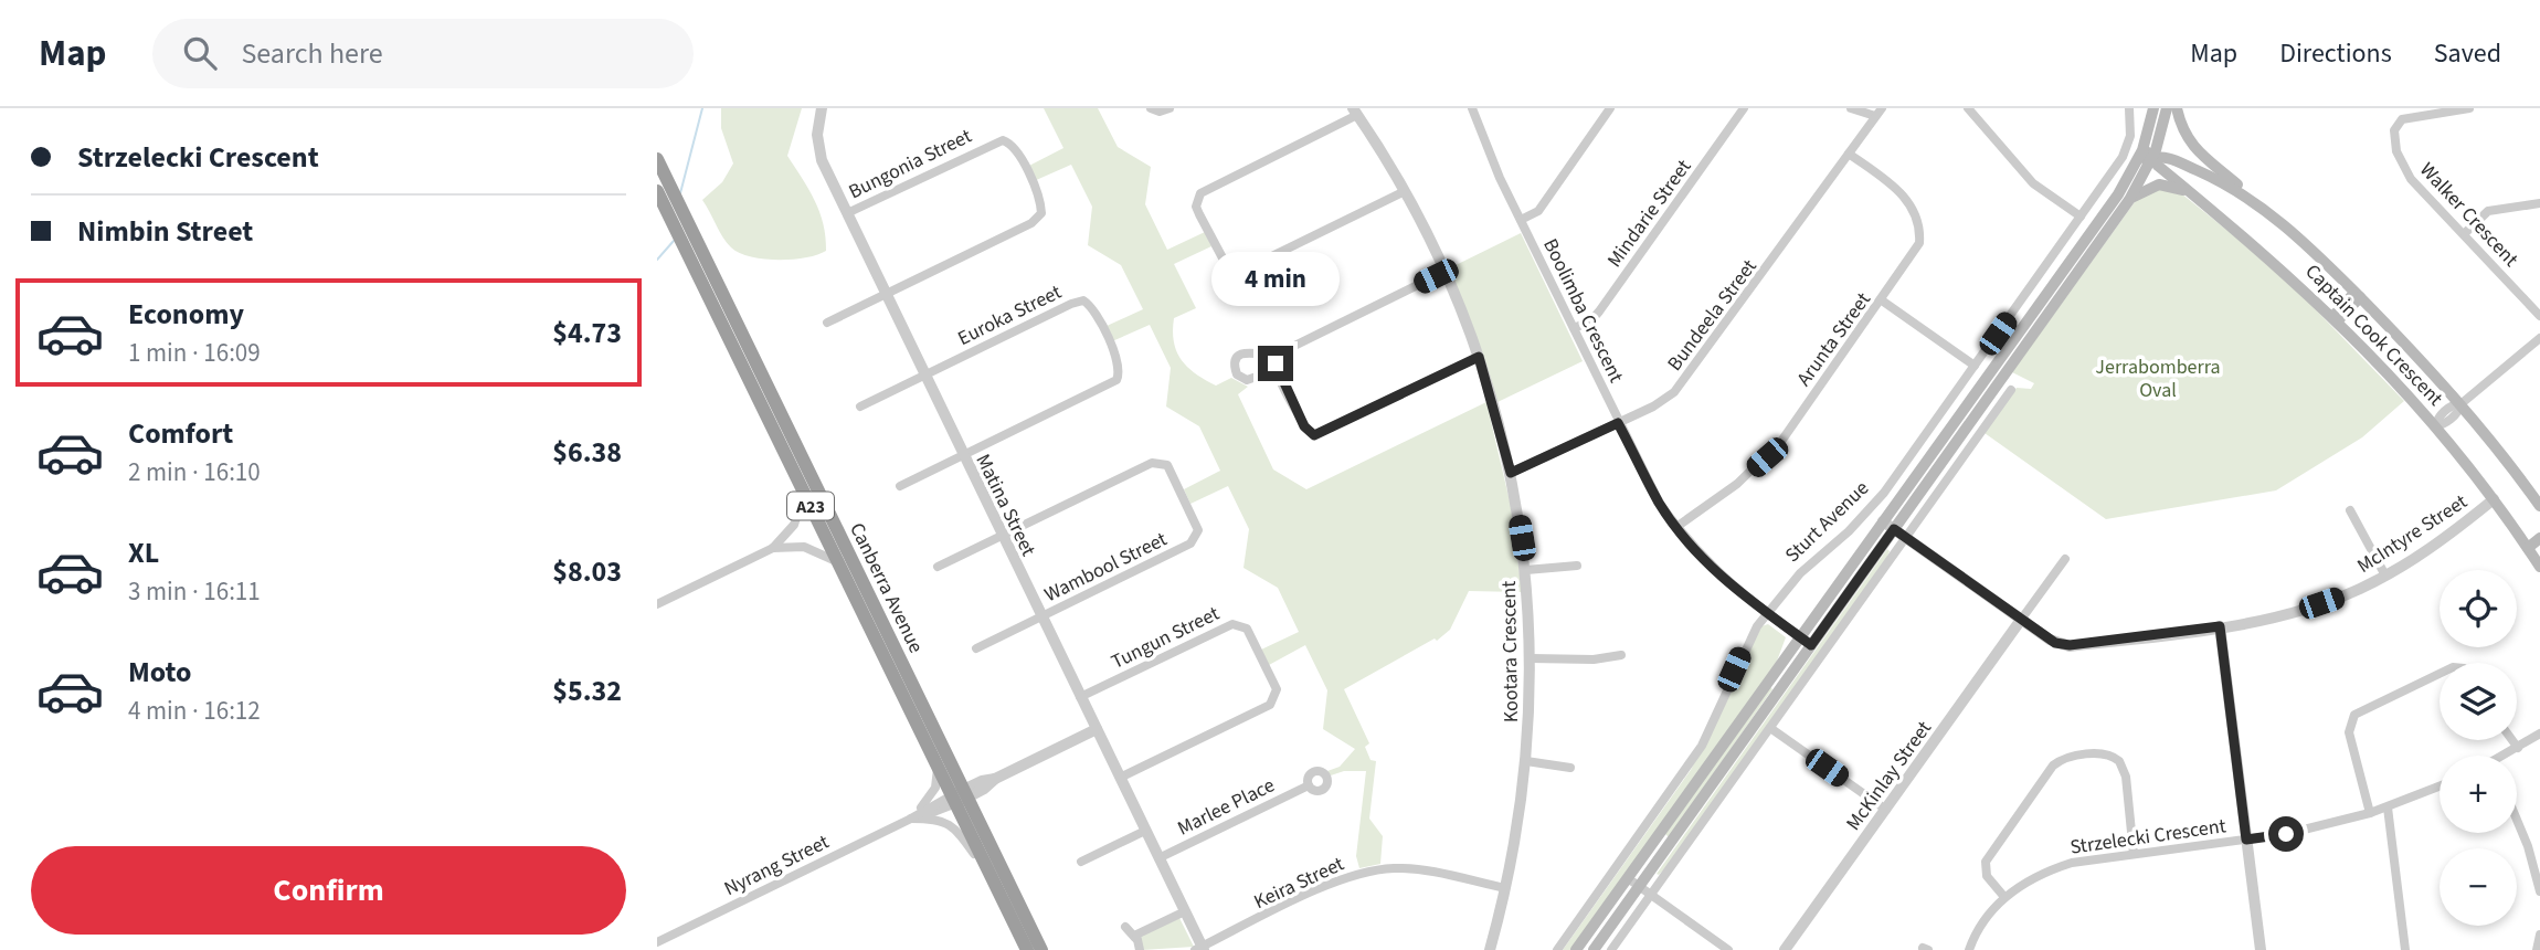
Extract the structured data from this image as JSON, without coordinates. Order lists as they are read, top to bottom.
{
  "streets": {
    "highway": ["A23", "Canberra Avenue"],
    "main road": ["Captain Cook Crescent", "Sturt Avenue"],
    "street": [
      "Bungonia Street",
      "Mindarie Street",
      "Walker Crescent",
      "Boolimba Crescent",
      "Euroka Street",
      "Bundeela Street",
      "Arunta Street",
      "Matina Street",
      "McIntyre Street",
      "Wambool Street",
      "Tungun Street",
      "Kootara Crescent",
      "McKinlay Street",
      "Marlee Place",
      "Strzelecki Crescent",
      "Nyrang Street",
      "Keira Street"
    ]
  },
  "crossings": [
    ["Bungonia Street", "Matina Street"],
    ["Mindarie Street", "Boolimba Crescent"],
    ["Boolimba Crescent", "Bundeela Street"],
    ["Boolimba Crescent", "Arunta Street"],
    ["Boolimba Crescent", "Sturt Avenue"],
    ["Euroka Street", "Matina Street"],
    ["Bundeela Street", "Arunta Street"],
    ["Bundeela Street", "Kootara Crescent"],
    ["Captain Cook Crescent", "McIntyre Street"],
    ["Matina Street", "Wambool Street"],
    ["Matina Street", "Tungun Street"],
    ["Matina Street", "Marlee Place"],
    ["Matina Street", "Nyrang Street"],
    ["Matina Street", "Keira Street"],
    ["Sturt Avenue", "McIntyre Street"],
    ["McIntyre Street", "McKinlay Street"],
    ["Canberra Avenue", "Nyrang Street"],
    ["Kootara Crescent", "Keira Street"]
  ],
  "parks": ["Jerrabomberra Oval"],
  "page": {
    "header": "Map",
    "search": "Search here",
    "nav": ["Map", "Directions", "Saved"],
    "banner": ["Strzelecki Crescent", "Nimbin Street"],
    "bubble": "4 min",
    "list": [
      {
        "name": "Economy",
        "note": "1 min · 16:09",
        "value": "$4.73"
      },
      {
        "name": "Comfort",
        "note": "2 min · 16:10",
        "value": "$6.38"
      },
      {
        "name": "XL",
        "note": "3 min · 16:11",
        "value": "$8.03"
      },
      {
        "name": "Moto",
        "note": "4 min · 16:12",
        "value": "$5.32"
      }
    ],
    "map_buttons": ["+", "−"],
    "buttons": "Confirm"
  }
}
